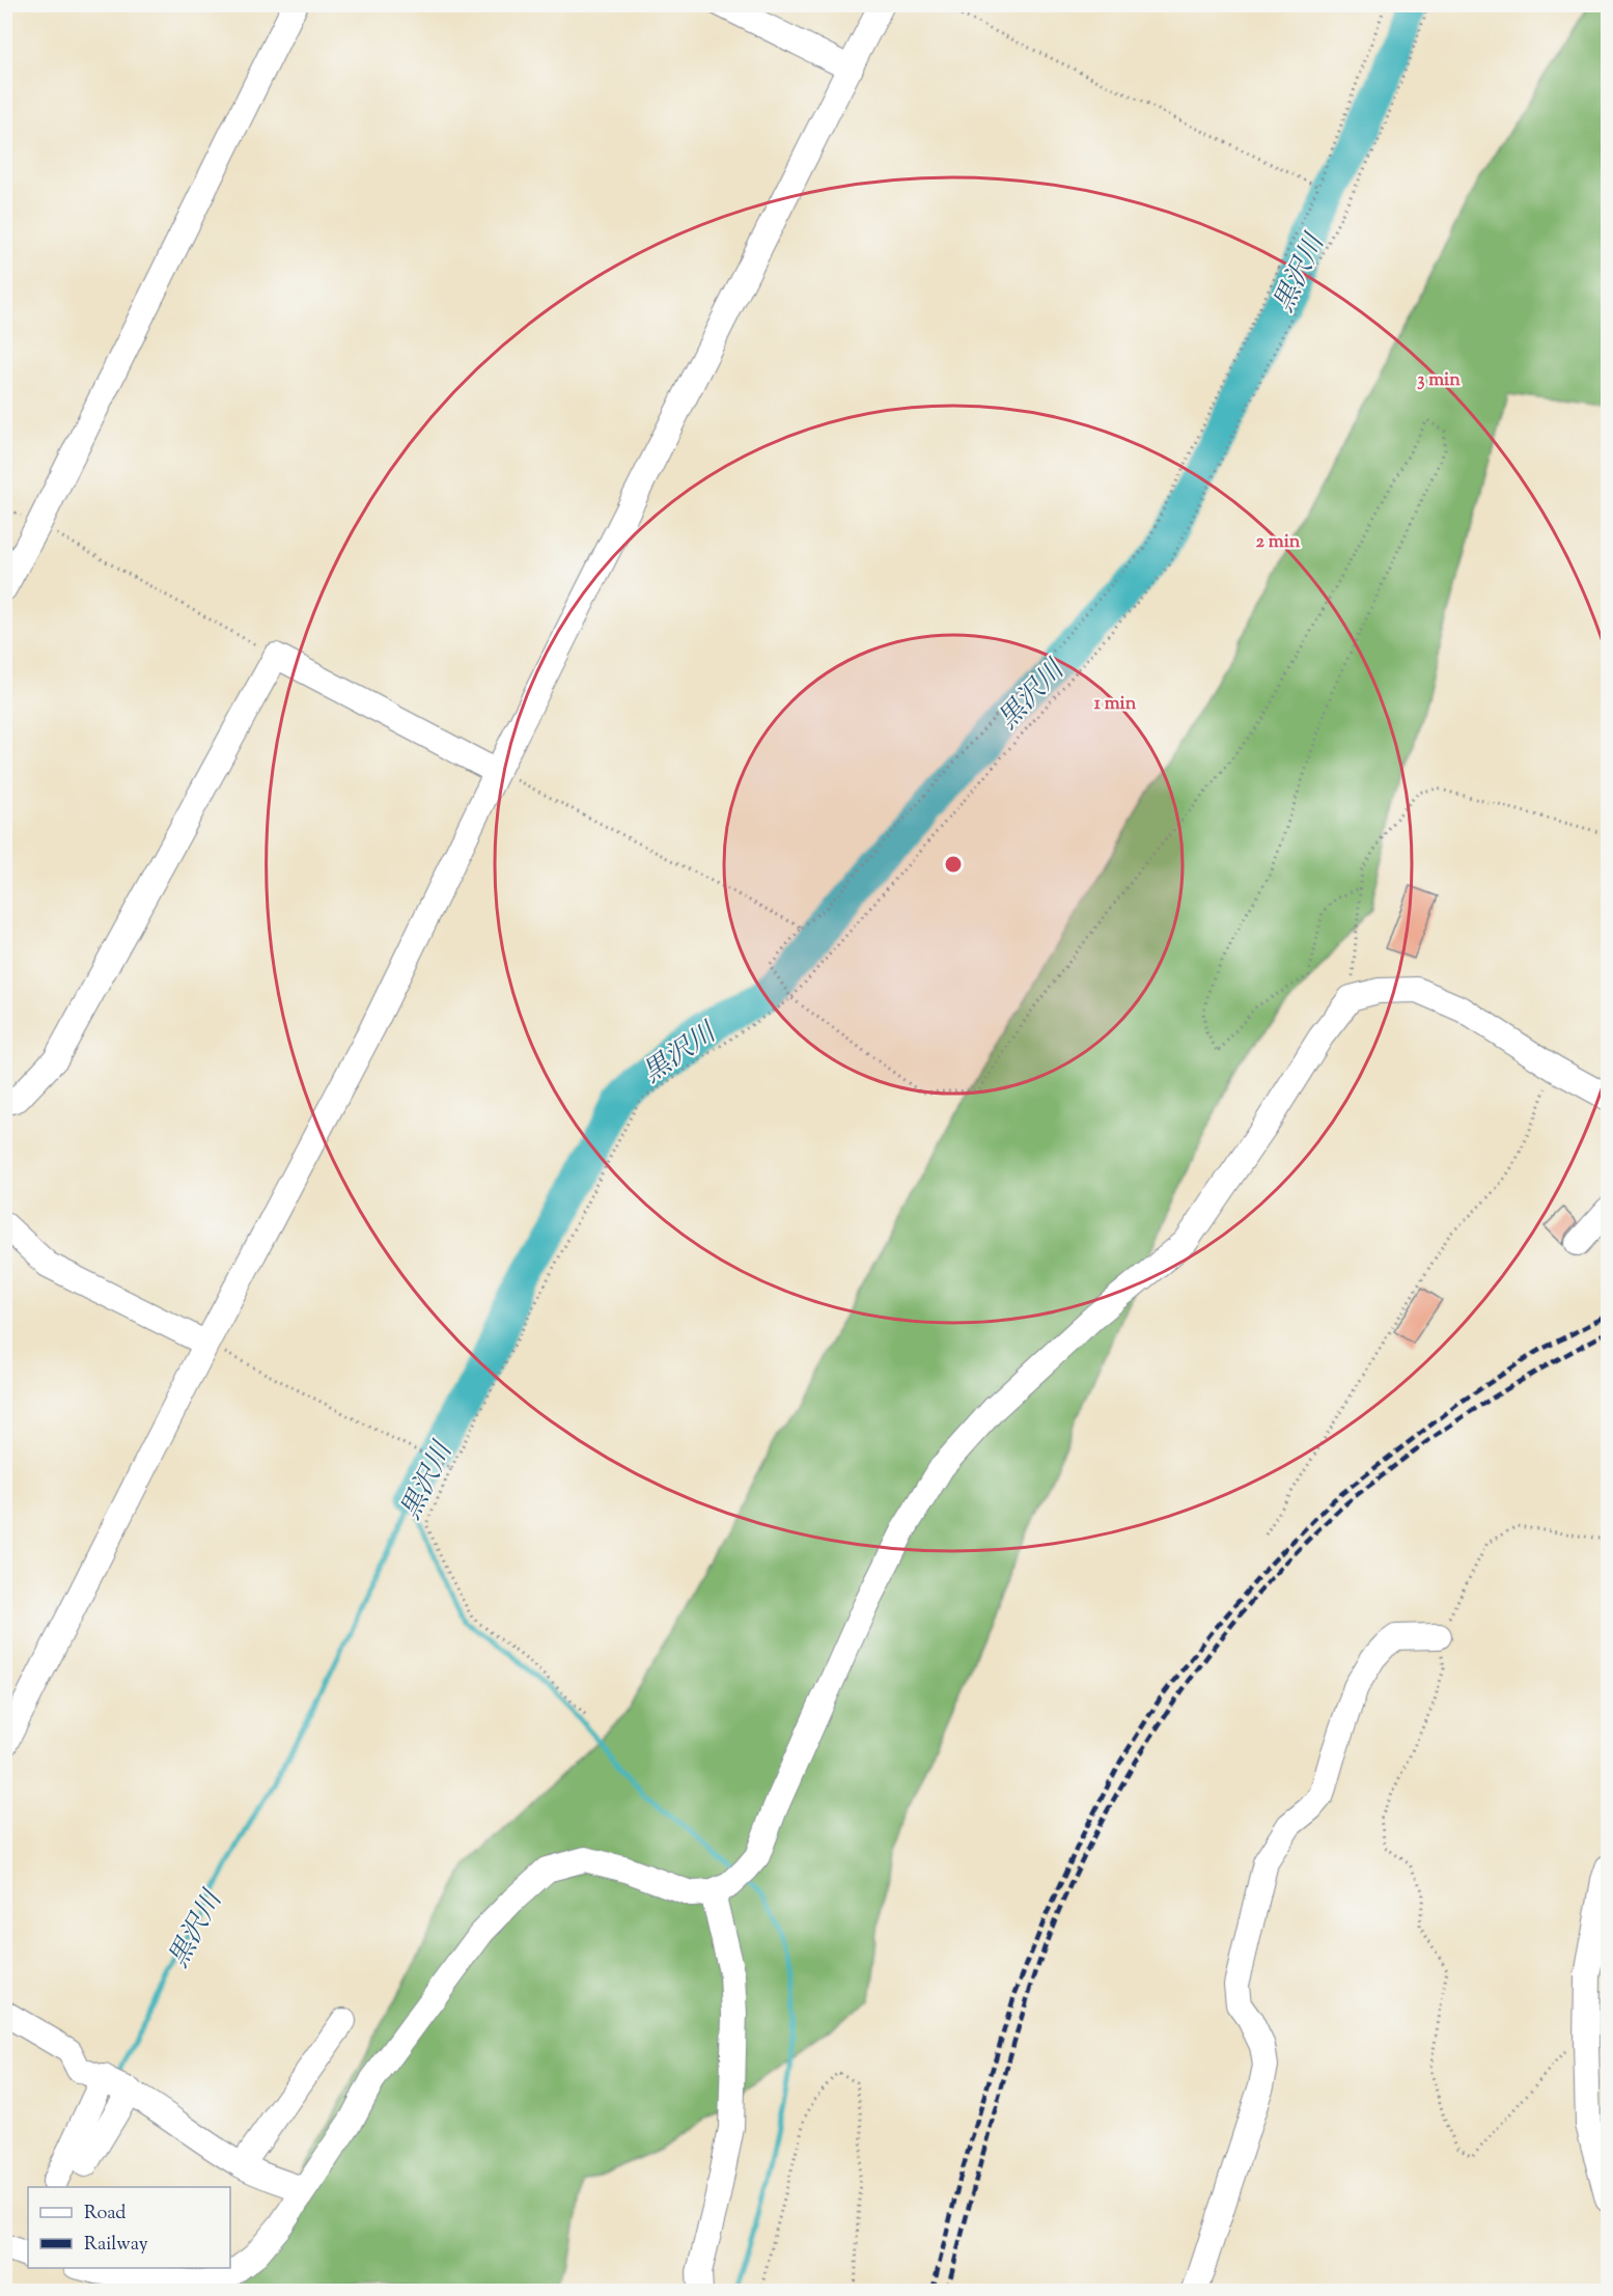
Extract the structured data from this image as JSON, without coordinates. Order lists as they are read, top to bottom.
{
  "water": ["黒沢川"],
  "legend": ["Road", "Railway"],
  "rings": ["3 min", "2 min", "1 min"]
}
